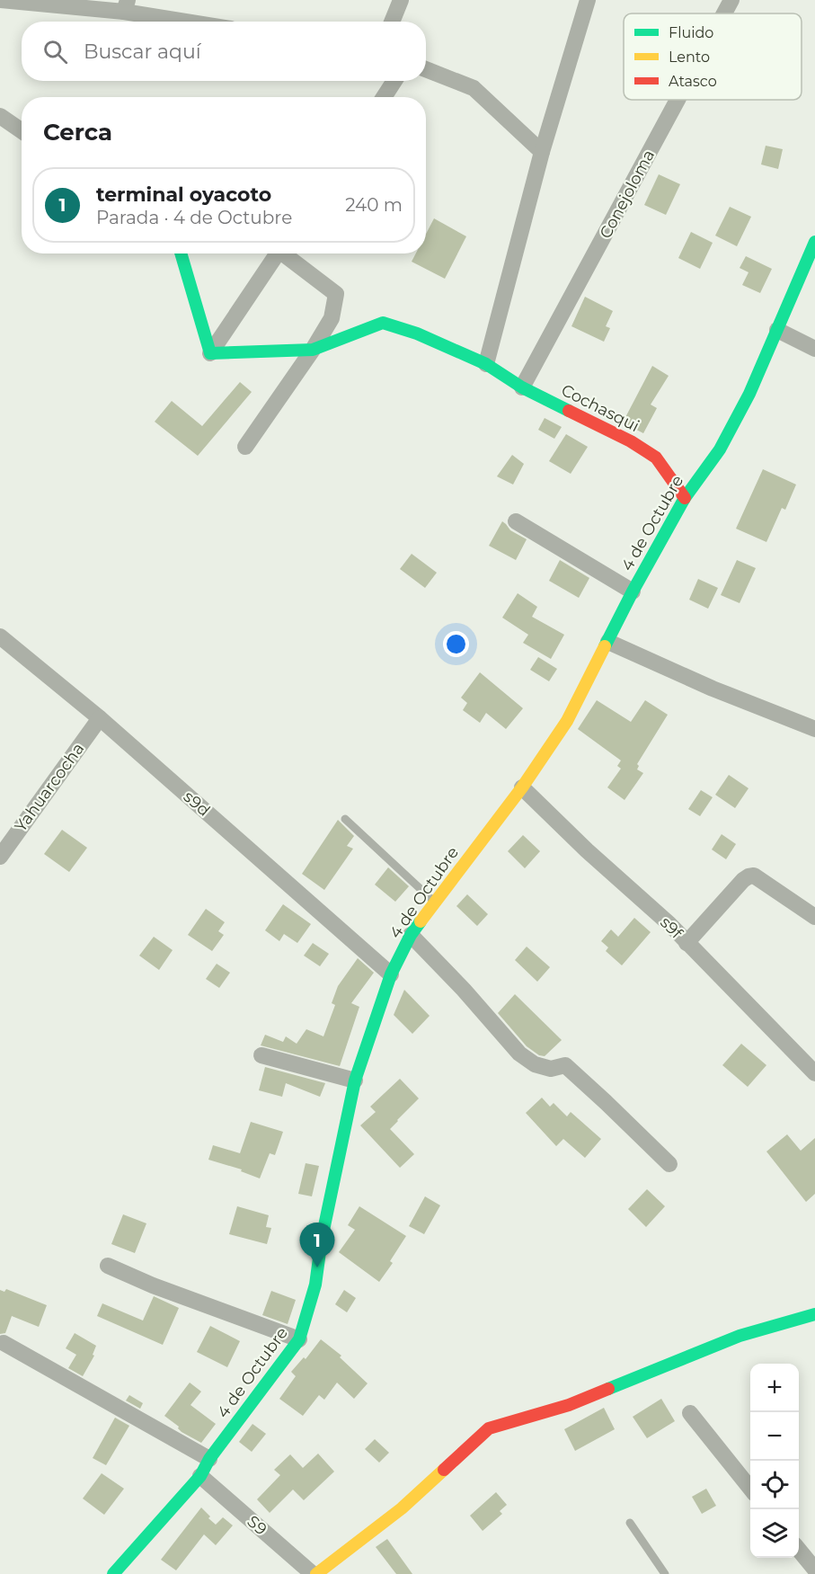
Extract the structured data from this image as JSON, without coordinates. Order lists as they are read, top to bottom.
{
  "streets": {
    "street": [
      "Conejoloma",
      "Cochasqui",
      "4 de Octubre",
      "Yahuarcocha",
      "s9d",
      "s9f",
      "S9"
    ]
  },
  "crossings": [
    ["Conejoloma", "Cochasqui"],
    ["Cochasqui", "4 de Octubre"],
    ["4 de Octubre", "s9d"],
    ["4 de Octubre", "s9f"],
    ["4 de Octubre", "S9"],
    ["Yahuarcocha", "s9d"]
  ],
  "legend": ["Fluido", "Lento", "Atasco"],
  "page": {
    "search": "Buscar aquí",
    "heading": "Cerca",
    "list": [
      {
        "mark": "1",
        "name": "terminal oyacoto",
        "note": "Parada · 4 de Octubre",
        "value": "240 m"
      }
    ],
    "pins": "1",
    "map_buttons": ["+", "−"]
  }
}
